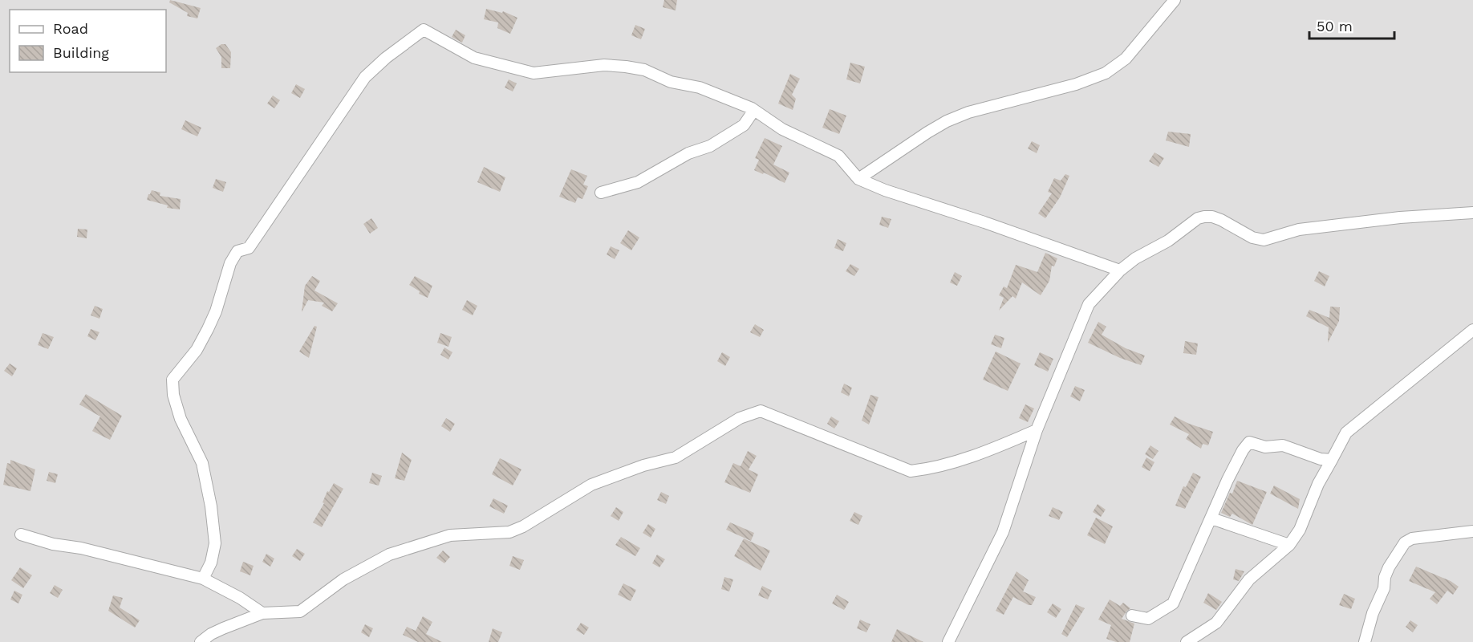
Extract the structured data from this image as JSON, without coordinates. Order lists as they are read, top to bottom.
{
  "legend": ["Road", "Building"],
  "scale_bar": "50 m"
}
